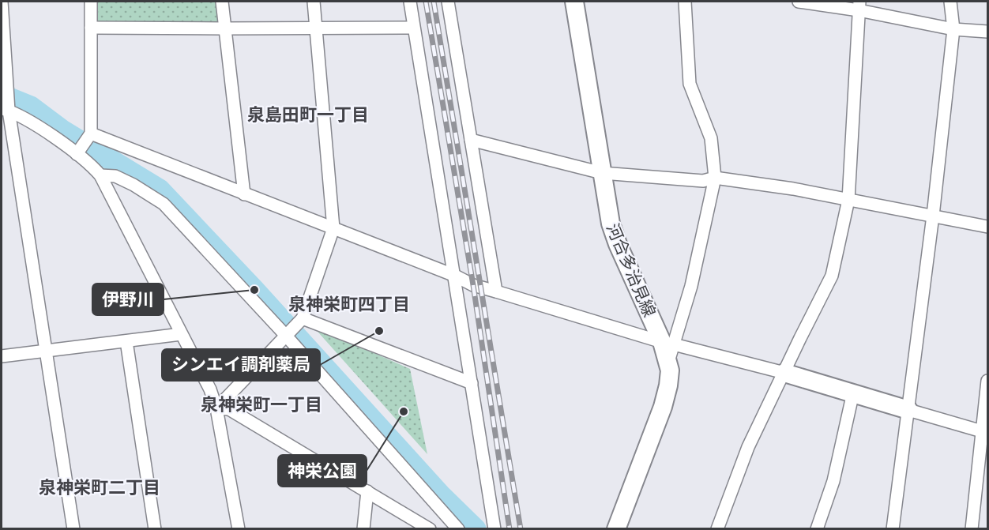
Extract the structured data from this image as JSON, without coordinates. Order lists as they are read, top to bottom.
{
  "streets": {
    "main road": ["河合多治見線"]
  },
  "districts": [
    "泉島田町一丁目",
    "泉神栄町四丁目",
    "泉神栄町一丁目",
    "泉神栄町二丁目"
  ],
  "places": ["伊野川", "シンエイ調剤薬局", "神栄公園"]
}
